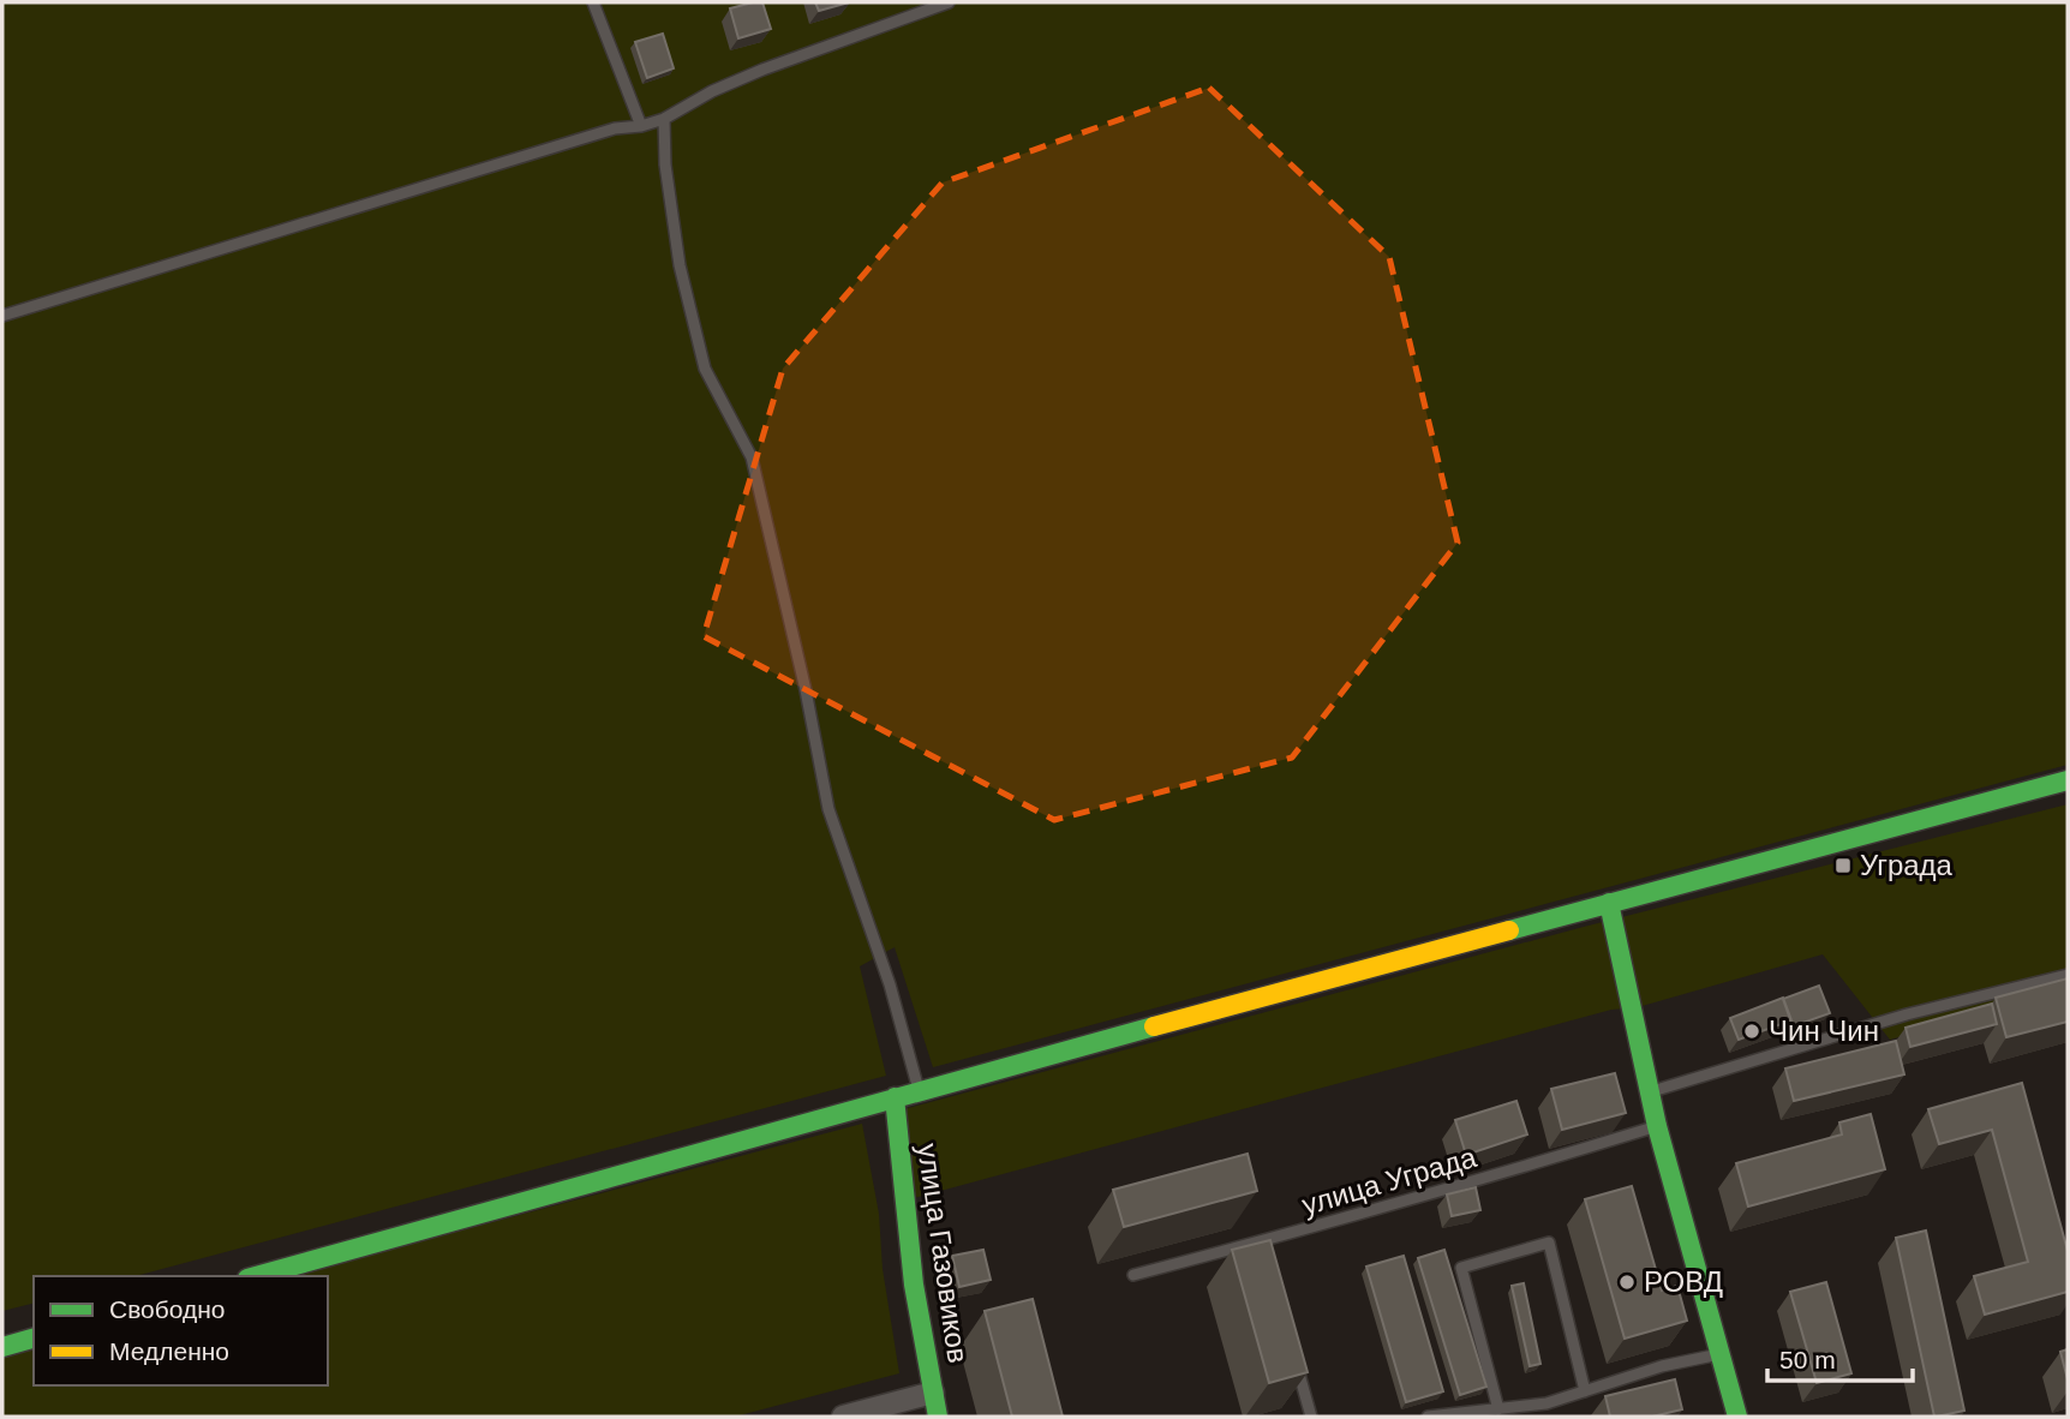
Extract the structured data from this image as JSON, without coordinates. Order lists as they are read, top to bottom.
{
  "streets": {
    "main road": ["улица Газовиков"],
    "lane": ["улица Уграда"]
  },
  "places": {
    "transit": ["Уграда"],
    "other": ["Чин Чин", "РОВД"]
  },
  "legend": ["Свободно", "Медленно"],
  "scale_bar": "50 m"
}
